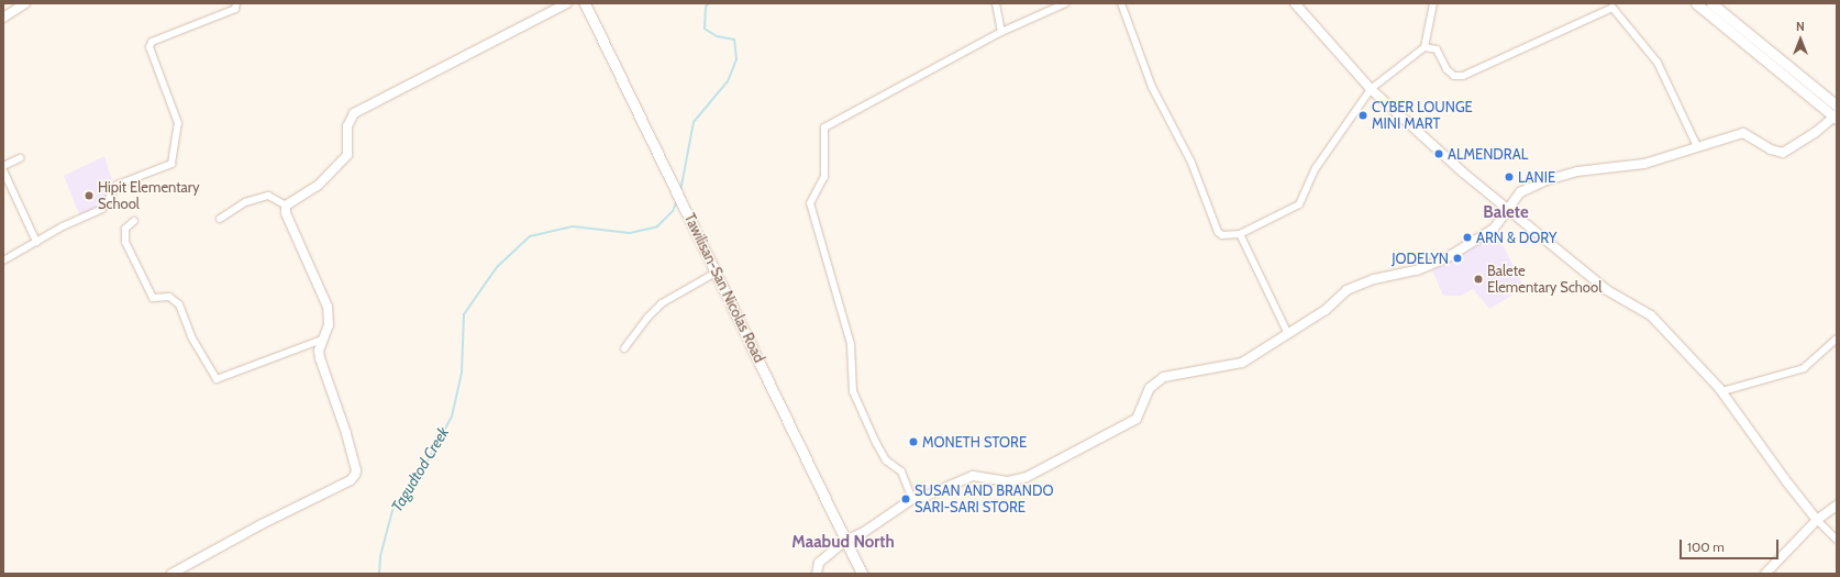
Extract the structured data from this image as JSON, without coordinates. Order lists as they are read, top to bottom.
{
  "streets": {
    "main road": ["Tawilisan-San Nicolas Road"]
  },
  "districts": ["Balete", "Maabud North"],
  "water": ["Tagudtod Creek"],
  "places": [
    "CYBER LOUNGE MINI MART",
    "ALMENDRAL",
    "LANIE",
    "Hipit Elementary School",
    "ARN & DORY",
    "JODELYN",
    "Balete Elementary School",
    "MONETH STORE",
    "SUSAN AND BRANDO SARI-SARI STORE"
  ],
  "scale_bar": "100 m",
  "north": "top"
}
